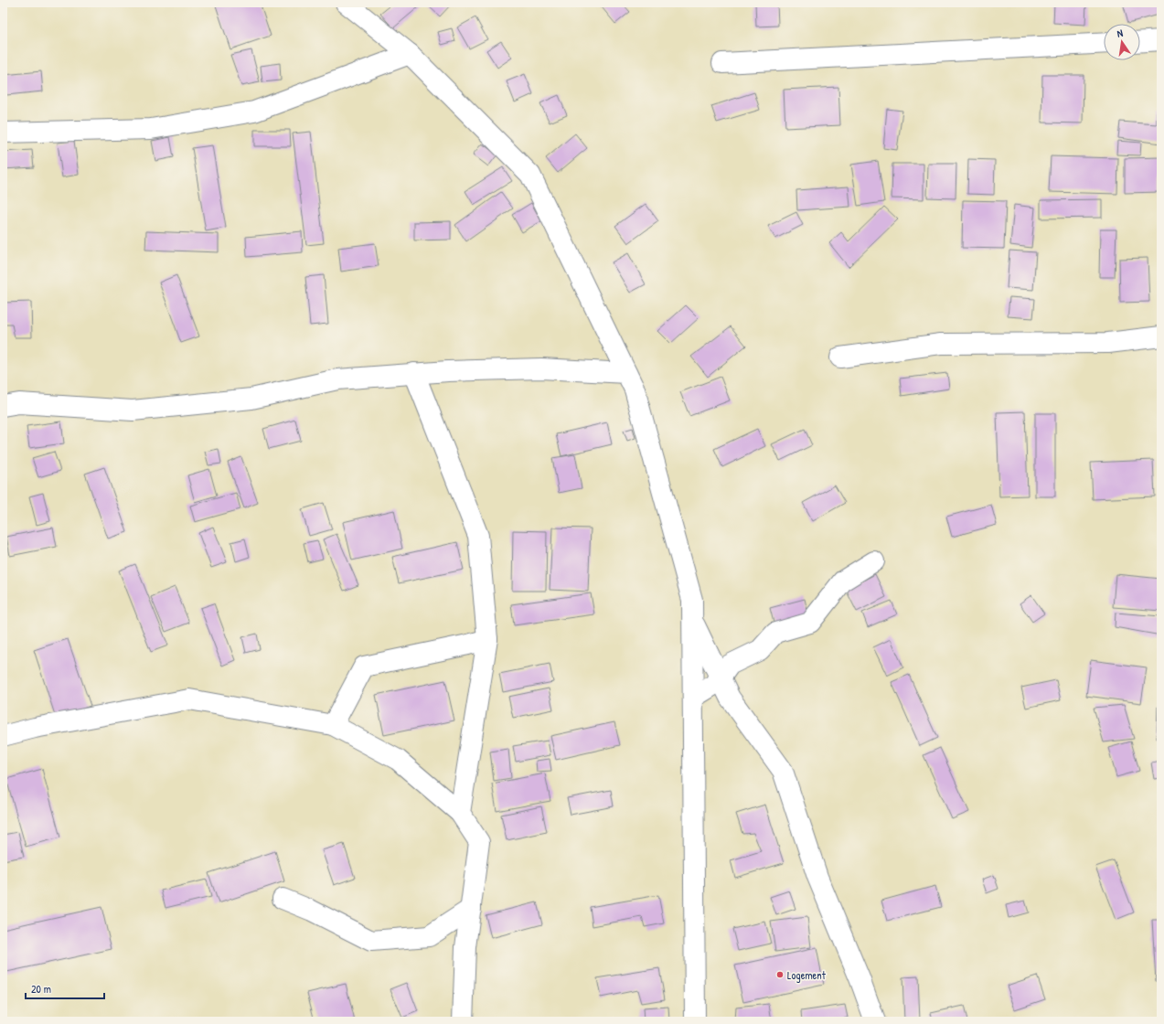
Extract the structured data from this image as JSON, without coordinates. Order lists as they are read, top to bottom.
{
  "places": ["Logement"],
  "scale_bar": "20 m",
  "north": "top"
}
